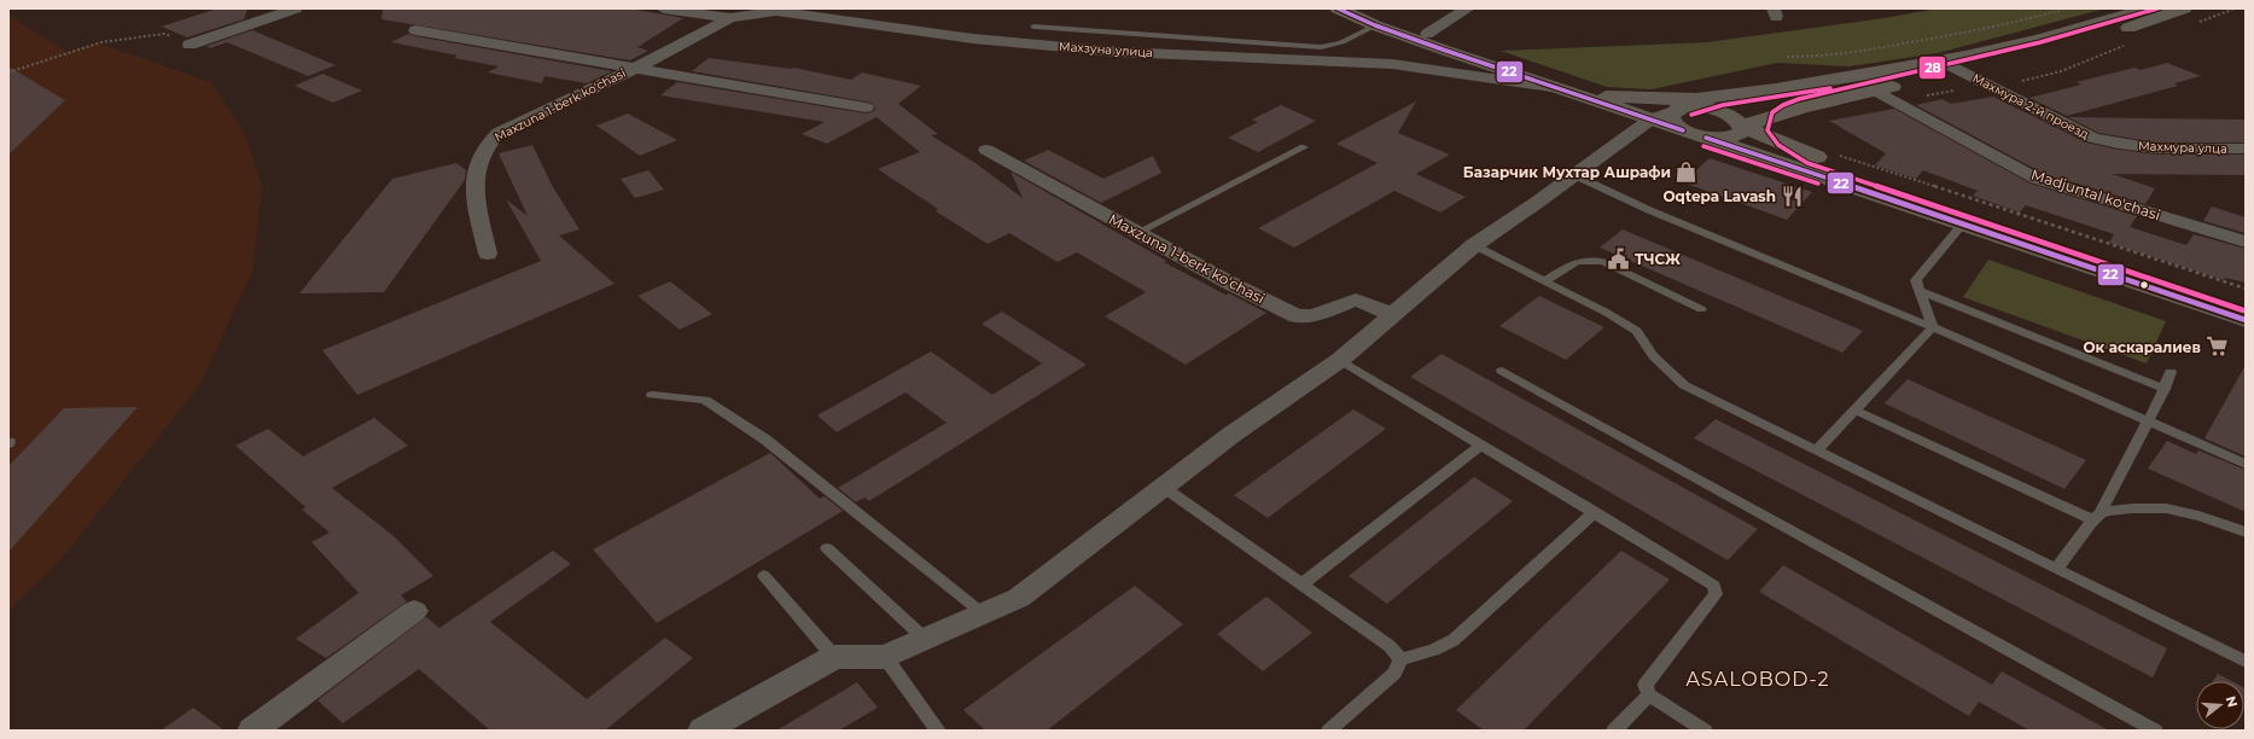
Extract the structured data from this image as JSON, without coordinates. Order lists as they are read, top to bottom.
{
  "streets": {
    "street": [
      "Махзуна улица",
      "Maxzuna 1-berk ko'chasi",
      "Махмура 2-й проезд",
      "Махмура улца",
      "Madjuntal ko'chasi"
    ]
  },
  "crossings": [
    ["Махзуна улица", "Maxzuna 1-berk ko'chasi"],
    ["Махмура 2-й проезд", "Махмура улца"]
  ],
  "districts": ["ASALOBOD-2"],
  "places": {
    "shop": ["Базарчик Мухтар Ашрафи"],
    "restaurant": ["Oqtepa Lavash"],
    "public building": ["ТЧСЖ"],
    "supermarket": ["Ок аскаралиев"]
  },
  "lines": ["transit line 22", "transit line 28"],
  "north": "right"
}
